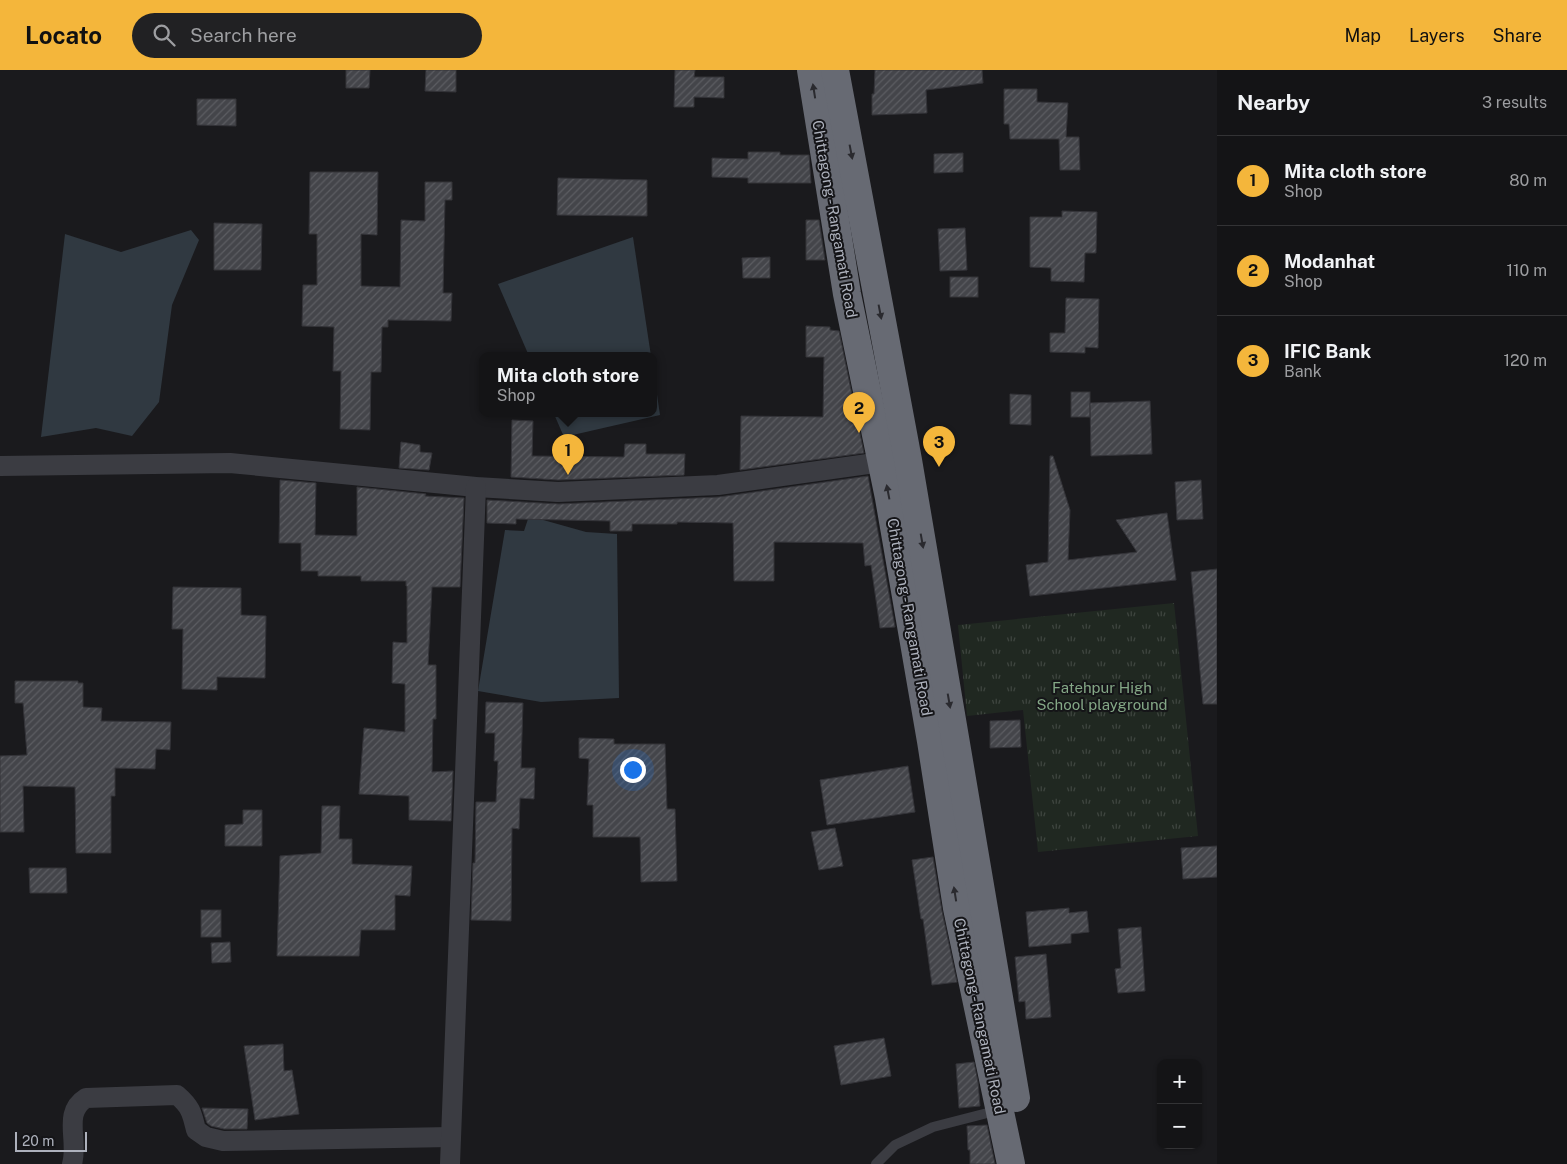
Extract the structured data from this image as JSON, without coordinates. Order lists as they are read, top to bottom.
{
  "streets": {
    "highway": ["Chittagong - Rangamati Road"]
  },
  "parks": ["Fatehpur High School playground"],
  "scale_bar": "20 m",
  "page": {
    "header": "Locato",
    "search": "Search here",
    "nav": ["Map", "Layers", "Share"],
    "heading": ["Nearby", "3 results"],
    "list": [
      {
        "mark": "1",
        "name": "Mita cloth store",
        "note": "Shop",
        "value": "80 m"
      },
      {
        "mark": "2",
        "name": "Modanhat",
        "note": "Shop",
        "value": "110 m"
      },
      {
        "mark": "3",
        "name": "IFIC Bank",
        "note": "Bank",
        "value": "120 m"
      }
    ],
    "popup": ["Mita cloth store", "Shop"],
    "pins": ["2", "3", "1"],
    "map_buttons": ["+", "−"],
    "scale": "20 m"
  }
}
